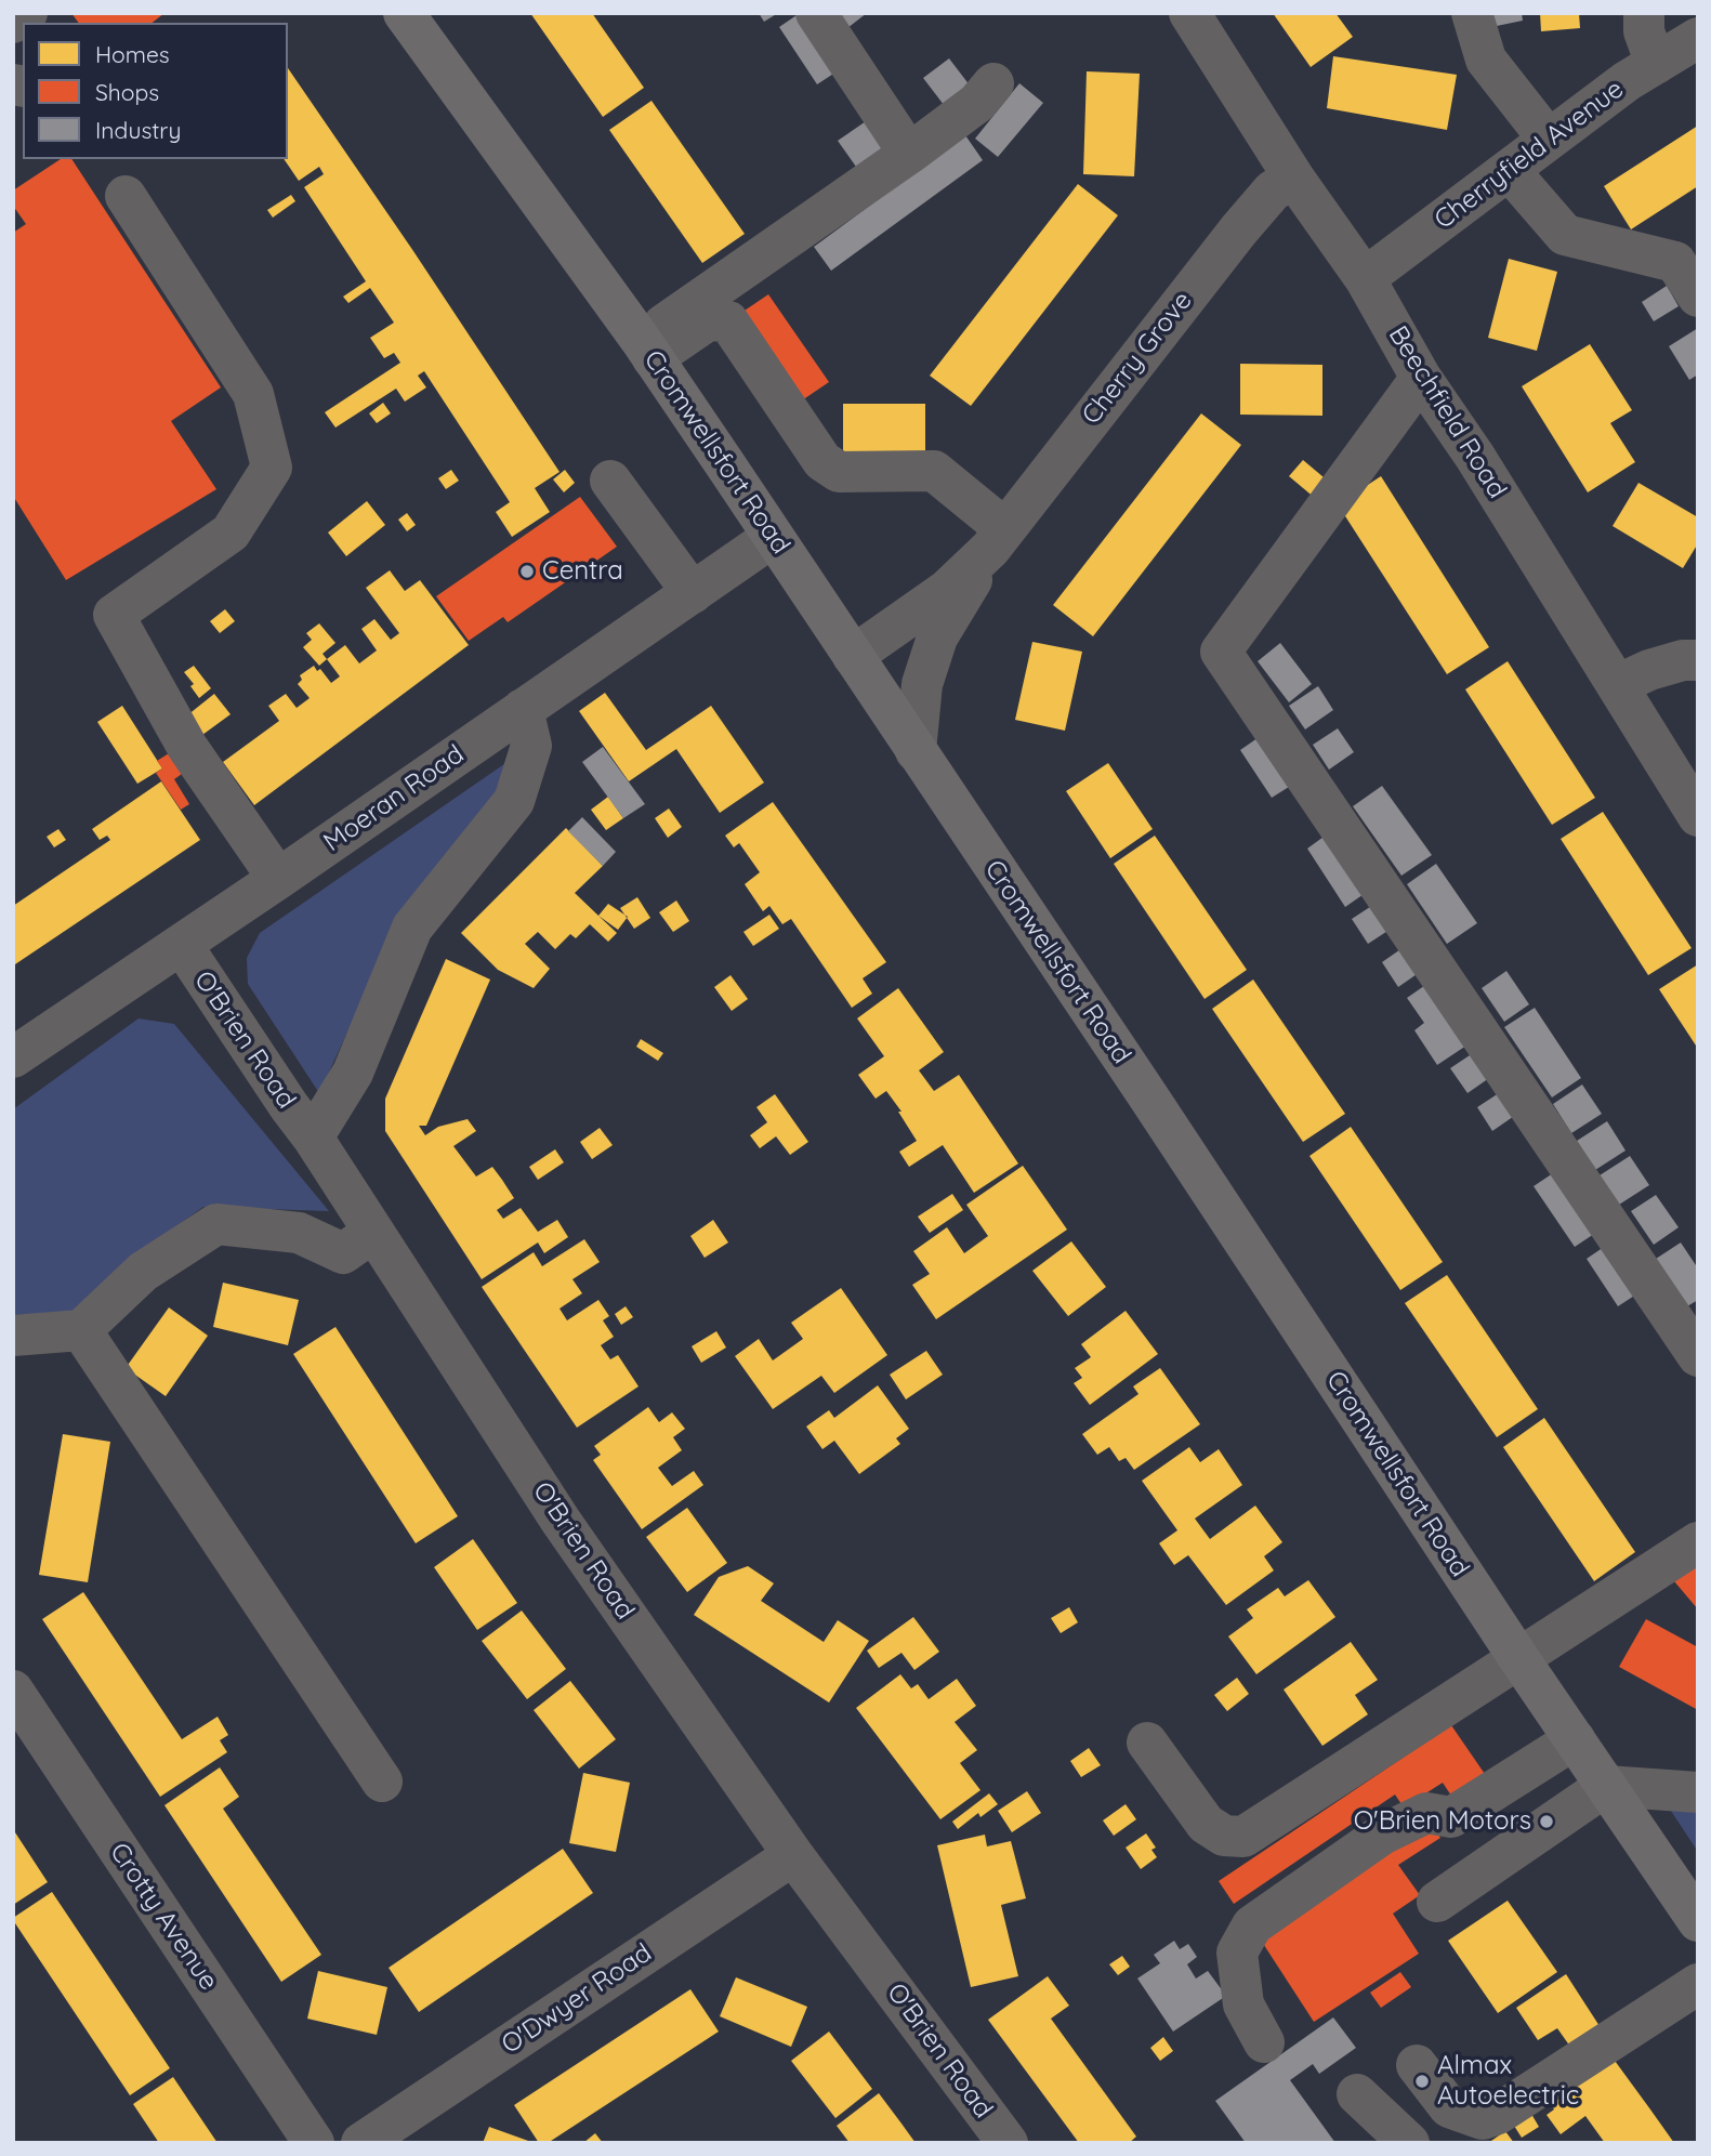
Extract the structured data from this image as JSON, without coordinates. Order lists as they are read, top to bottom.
{
  "streets": {
    "main road": ["Cromwellsfort Road"],
    "street": [
      "Cherryfield Avenue",
      "Cherry Grove",
      "Beechfield Road",
      "Moeran Road",
      "O'Brien Road",
      "Crotty Avenue",
      "O'Dwyer Road"
    ]
  },
  "crossings": [
    ["Cherryfield Avenue", "Beechfield Road"],
    ["Cherry Grove", "Beechfield Road"],
    ["Cherry Grove", "Cromwellsfort Road"],
    ["Cromwellsfort Road", "Moeran Road"],
    ["Moeran Road", "O'Brien Road"],
    ["O'Brien Road", "O'Dwyer Road"]
  ],
  "places": ["Centra", "O'Brien Motors", "Almax Autoelectric"],
  "legend": ["Homes", "Shops", "Industry"]
}
